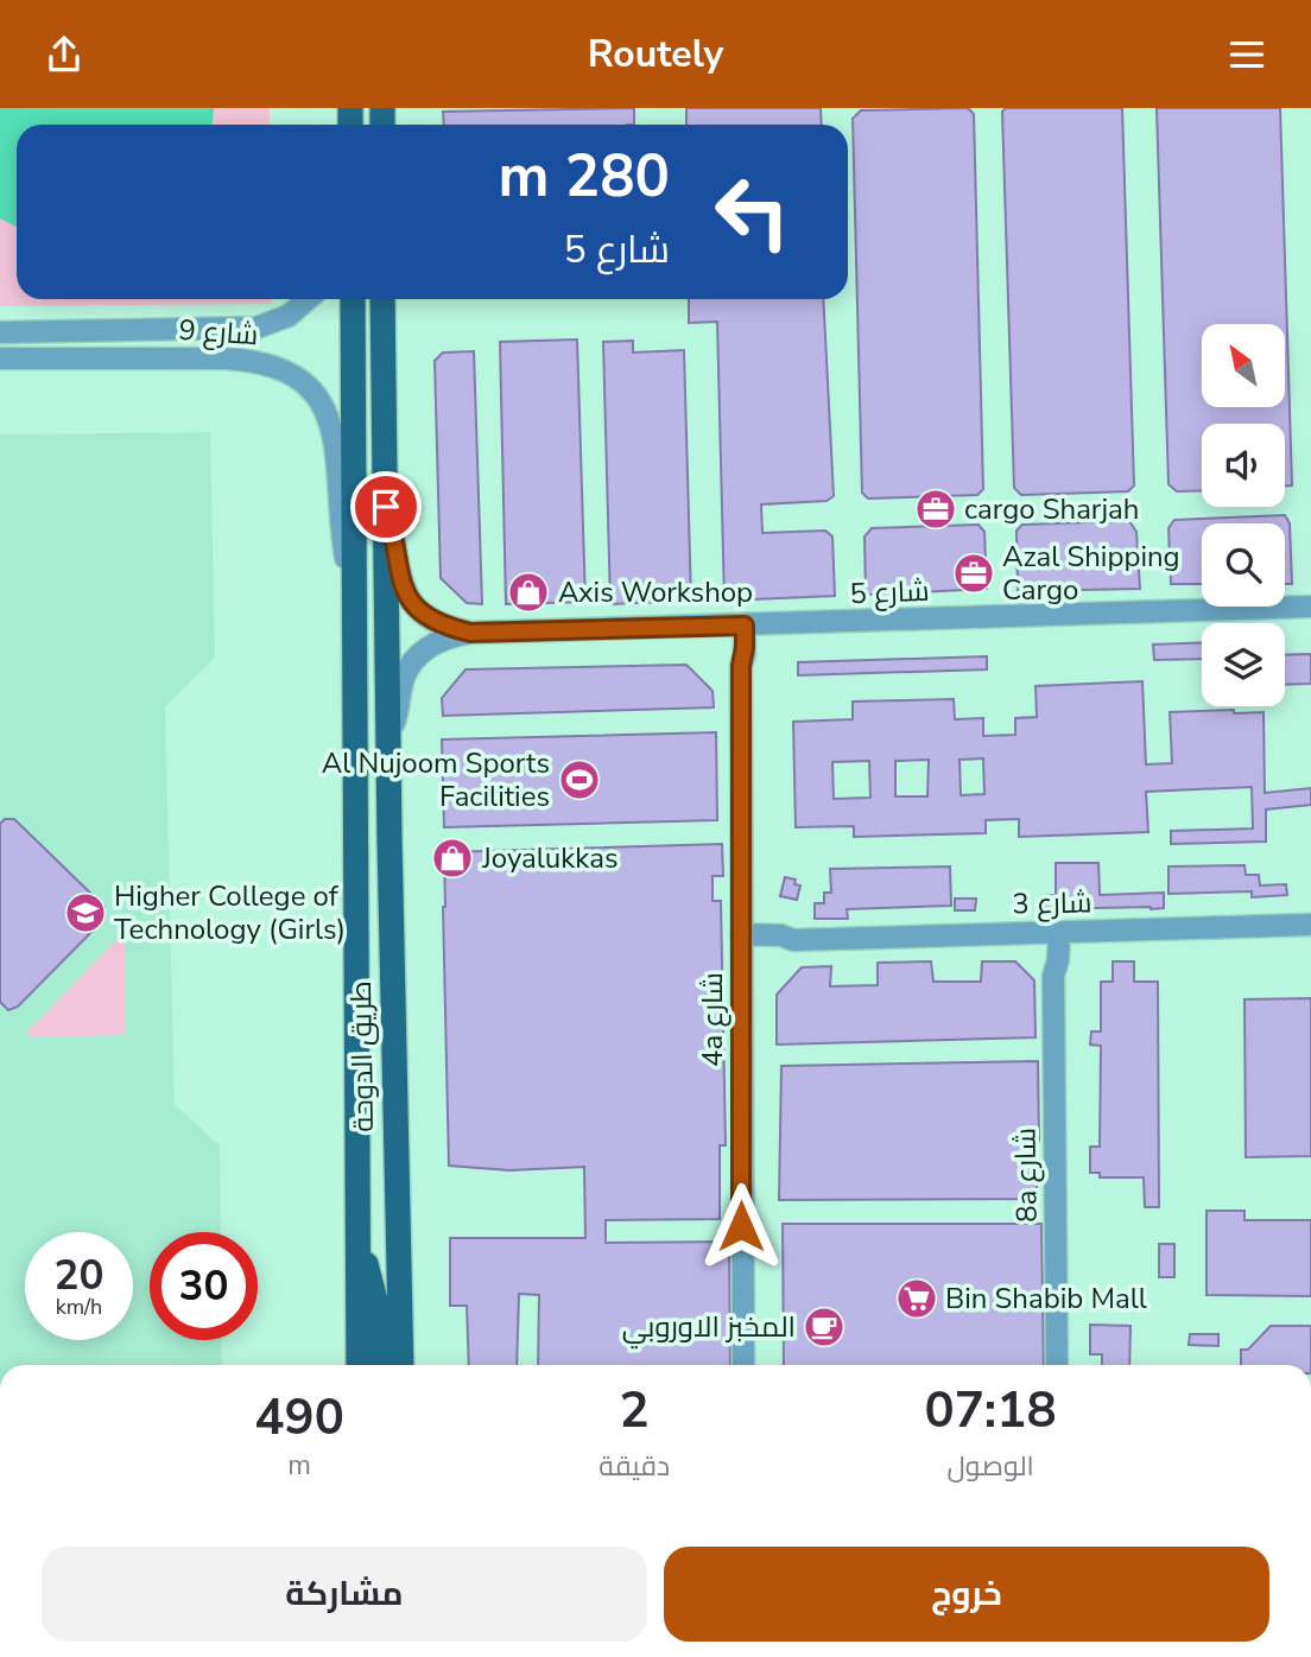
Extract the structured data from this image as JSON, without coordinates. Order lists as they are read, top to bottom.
{
  "streets": {
    "main road": ["طريق الدوحة"],
    "street": [
      "شارع 9",
      "شارع 5",
      "شارع 3",
      "4a شارع",
      "8a شارع"
    ]
  },
  "crossings": [
    ["شارع 9", "طريق الدوحة"],
    ["شارع 5", "4a شارع"],
    ["شارع 5", "طريق الدوحة"],
    ["شارع 3", "4a شارع"],
    ["شارع 3", "8a شارع"]
  ],
  "places": {
    "office": ["cargo Sharjah", "Azal Shipping Cargo"],
    "shop": ["Axis Workshop", "Joyalukkas"],
    "sports": ["Al Nujoom Sports Facilities"],
    "school or university": ["Higher College of Technology (Girls)"],
    "supermarket": ["Bin Shabib Mall"],
    "cafe": ["المخبز الاوروبي"]
  },
  "north": "top left",
  "page": {
    "header": "Routely",
    "turn": ["280 m", "شارع 5"],
    "speed": "20 km/h",
    "limit": "30",
    "eta": [
      "07:18",
      "الوصول",
      "2",
      "دقيقة",
      "490",
      "m"
    ],
    "buttons": ["خروج", "مشاركة"]
  }
}
